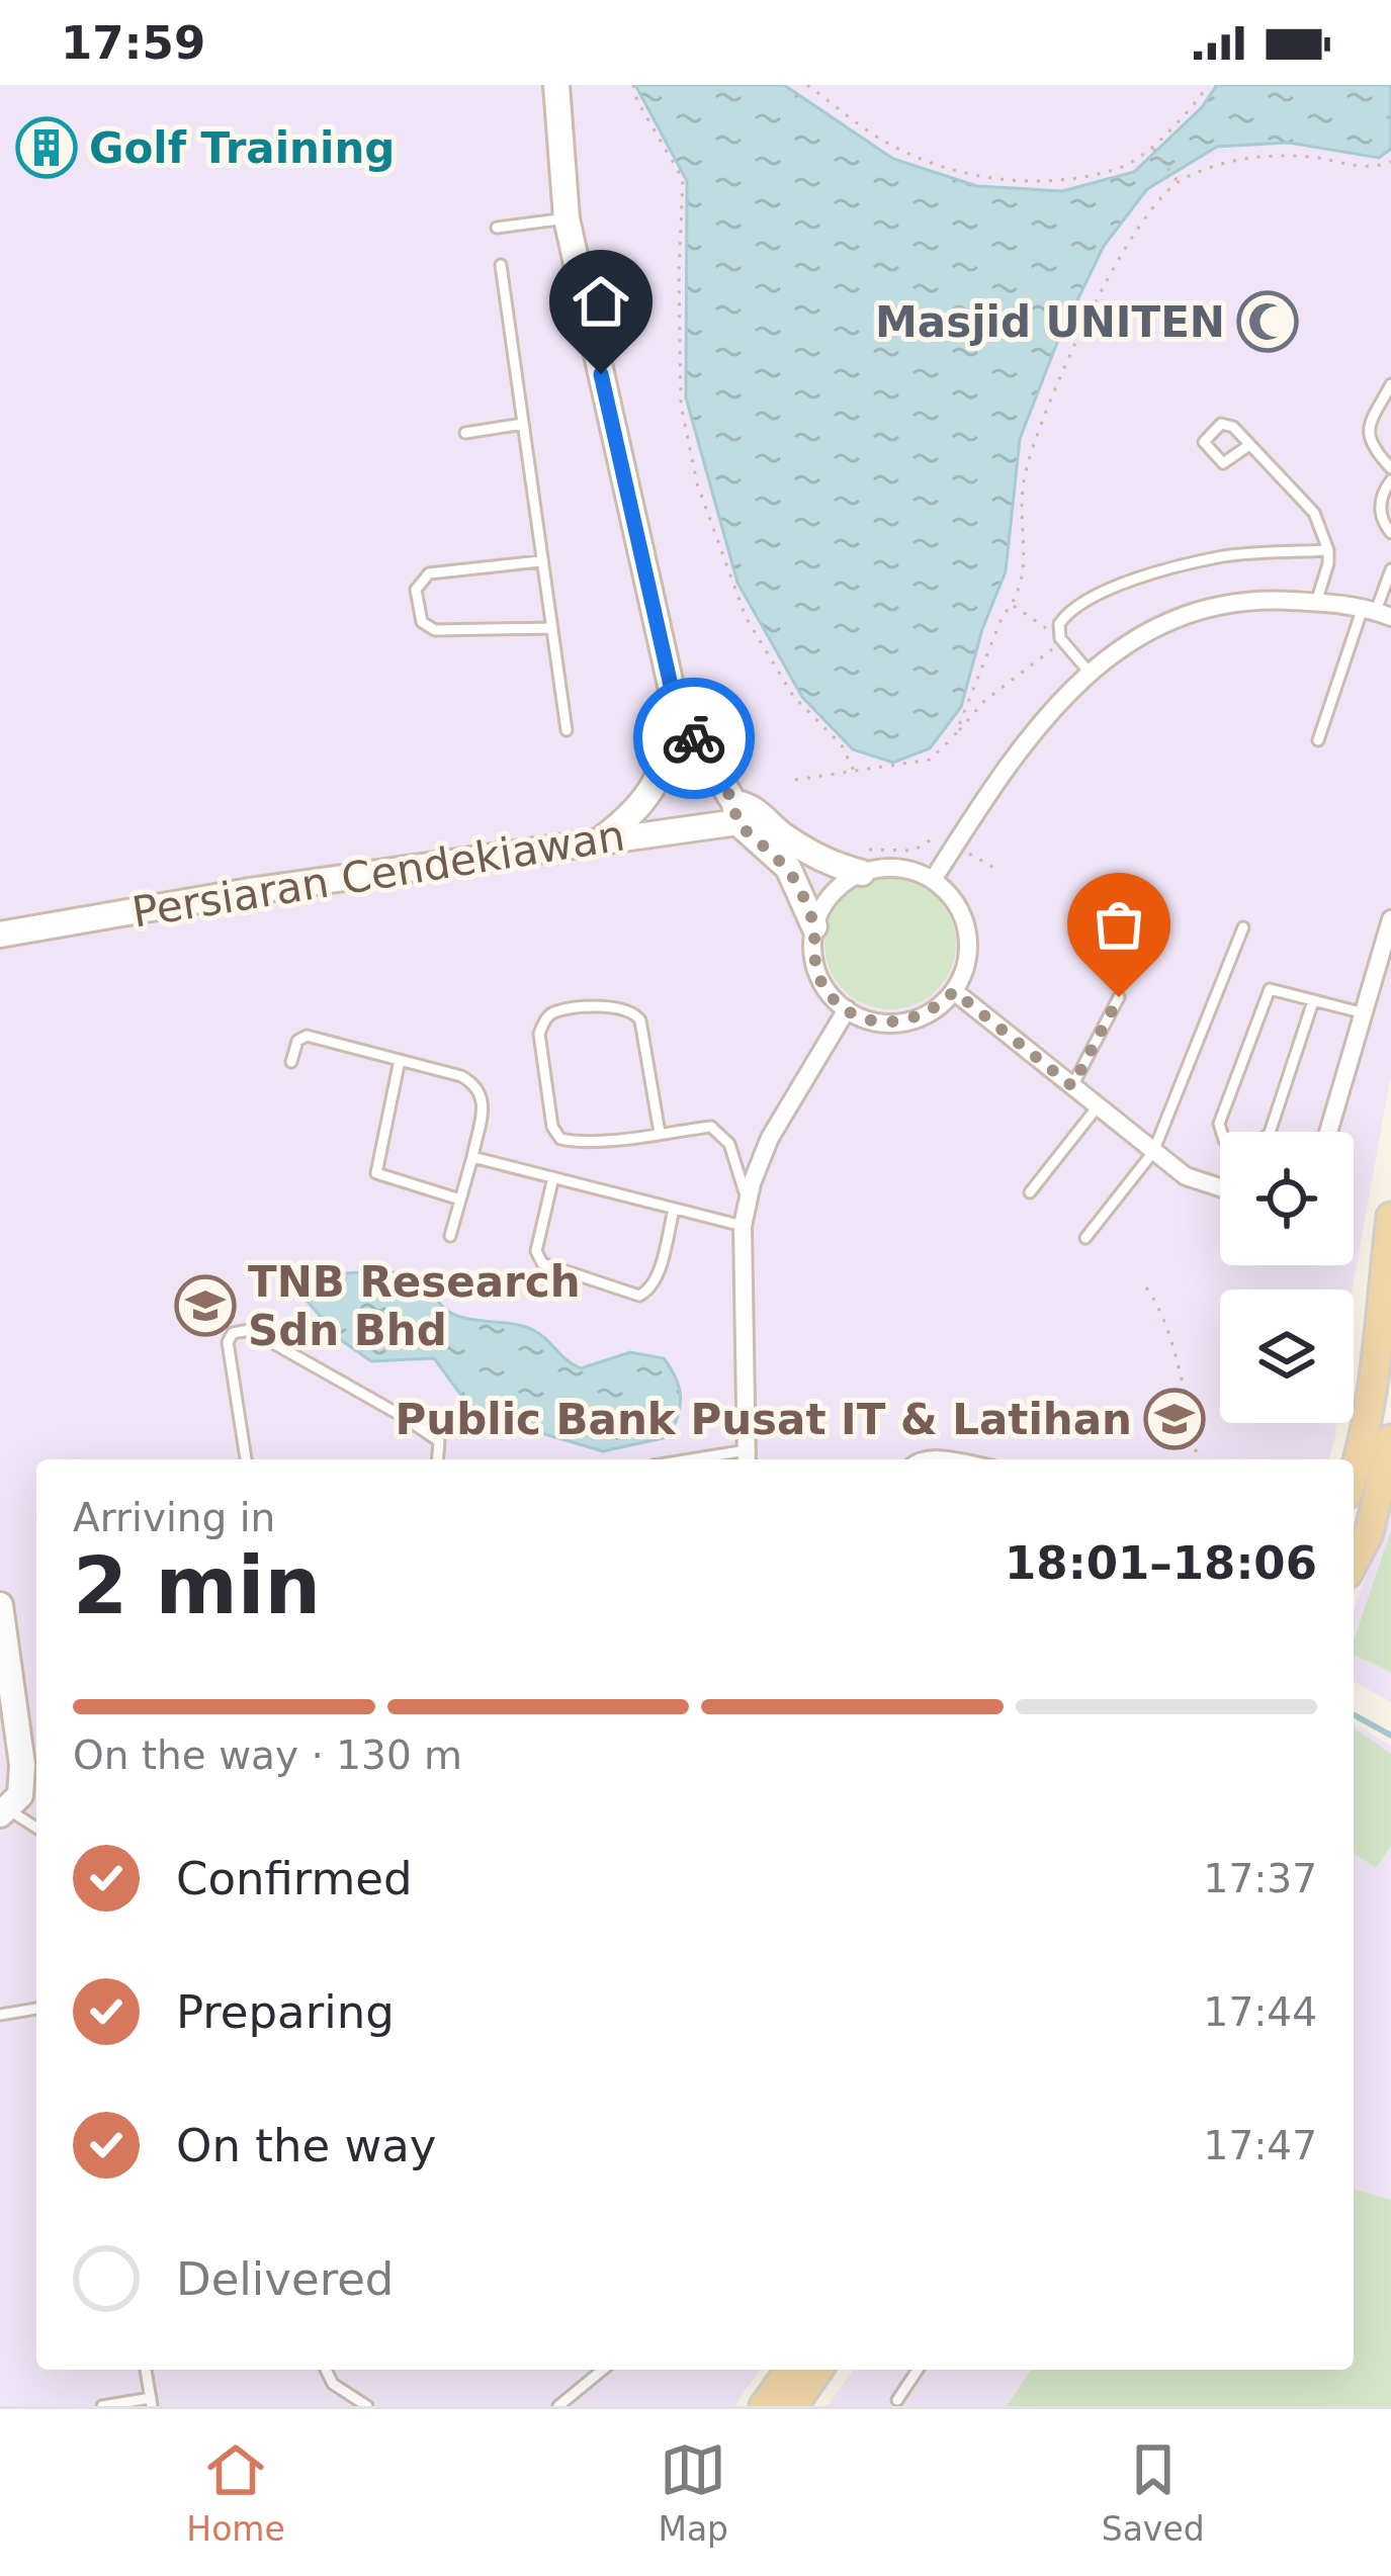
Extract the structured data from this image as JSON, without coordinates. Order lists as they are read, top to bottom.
{
  "streets": {
    "street": ["Persiaran Cendekiawan"]
  },
  "places": {
    "building": ["Golf Training"],
    "mosque": ["Masjid UNITEN"],
    "school or university": ["TNB Research Sdn Bhd", "Public Bank Pusat IT & Latihan"]
  },
  "page": {
    "status": "17:59",
    "heading": ["2 min", "Arriving in", "18:01–18:06"],
    "bar": "On the way · 130 m",
    "list": [
      ["Confirmed", "17:37"],
      ["Preparing", "17:44"],
      ["On the way", "17:47"],
      "Delivered"
    ],
    "tabs": ["Home", "Map", "Saved"]
  }
}
